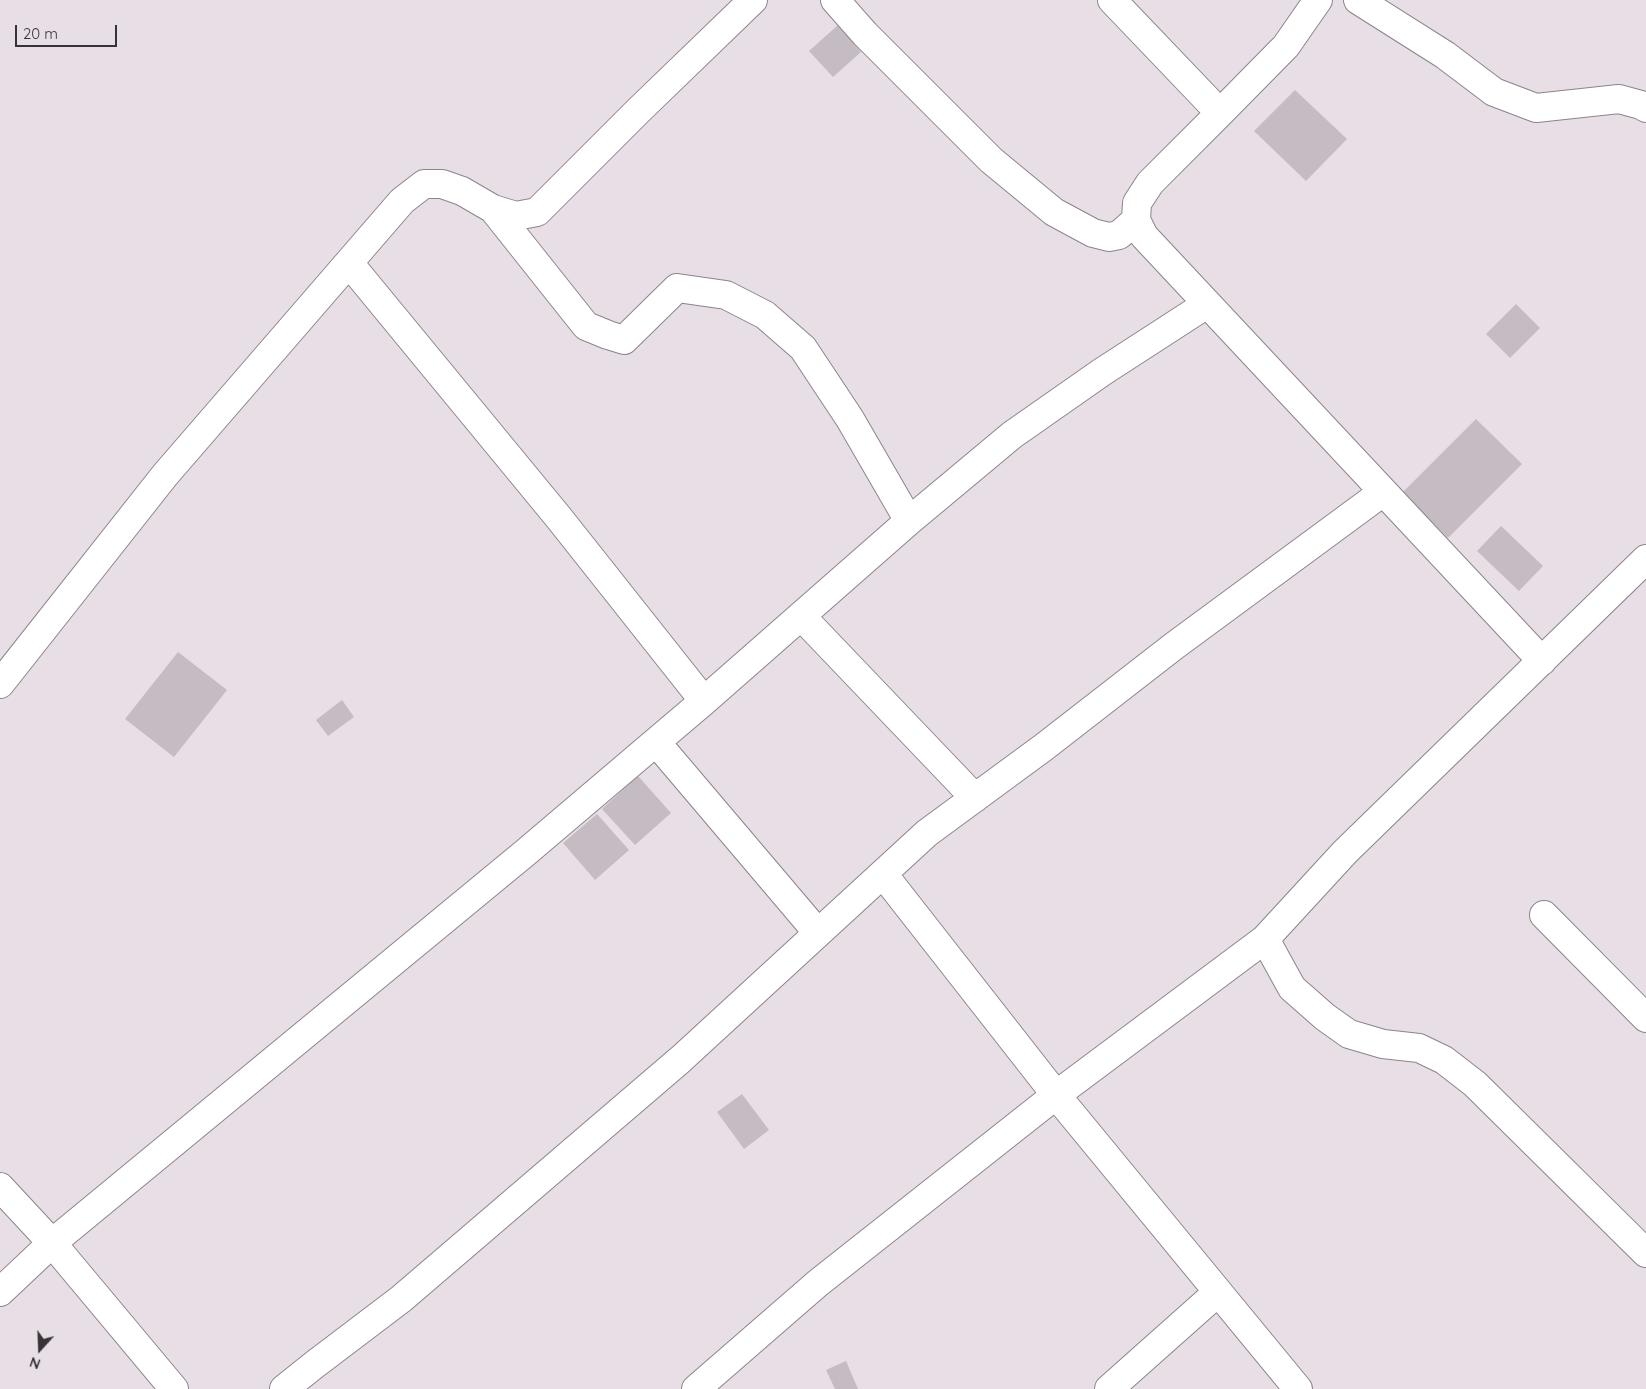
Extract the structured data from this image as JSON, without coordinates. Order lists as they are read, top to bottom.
{
  "scale_bar": "20 m",
  "north": "bottom"
}
